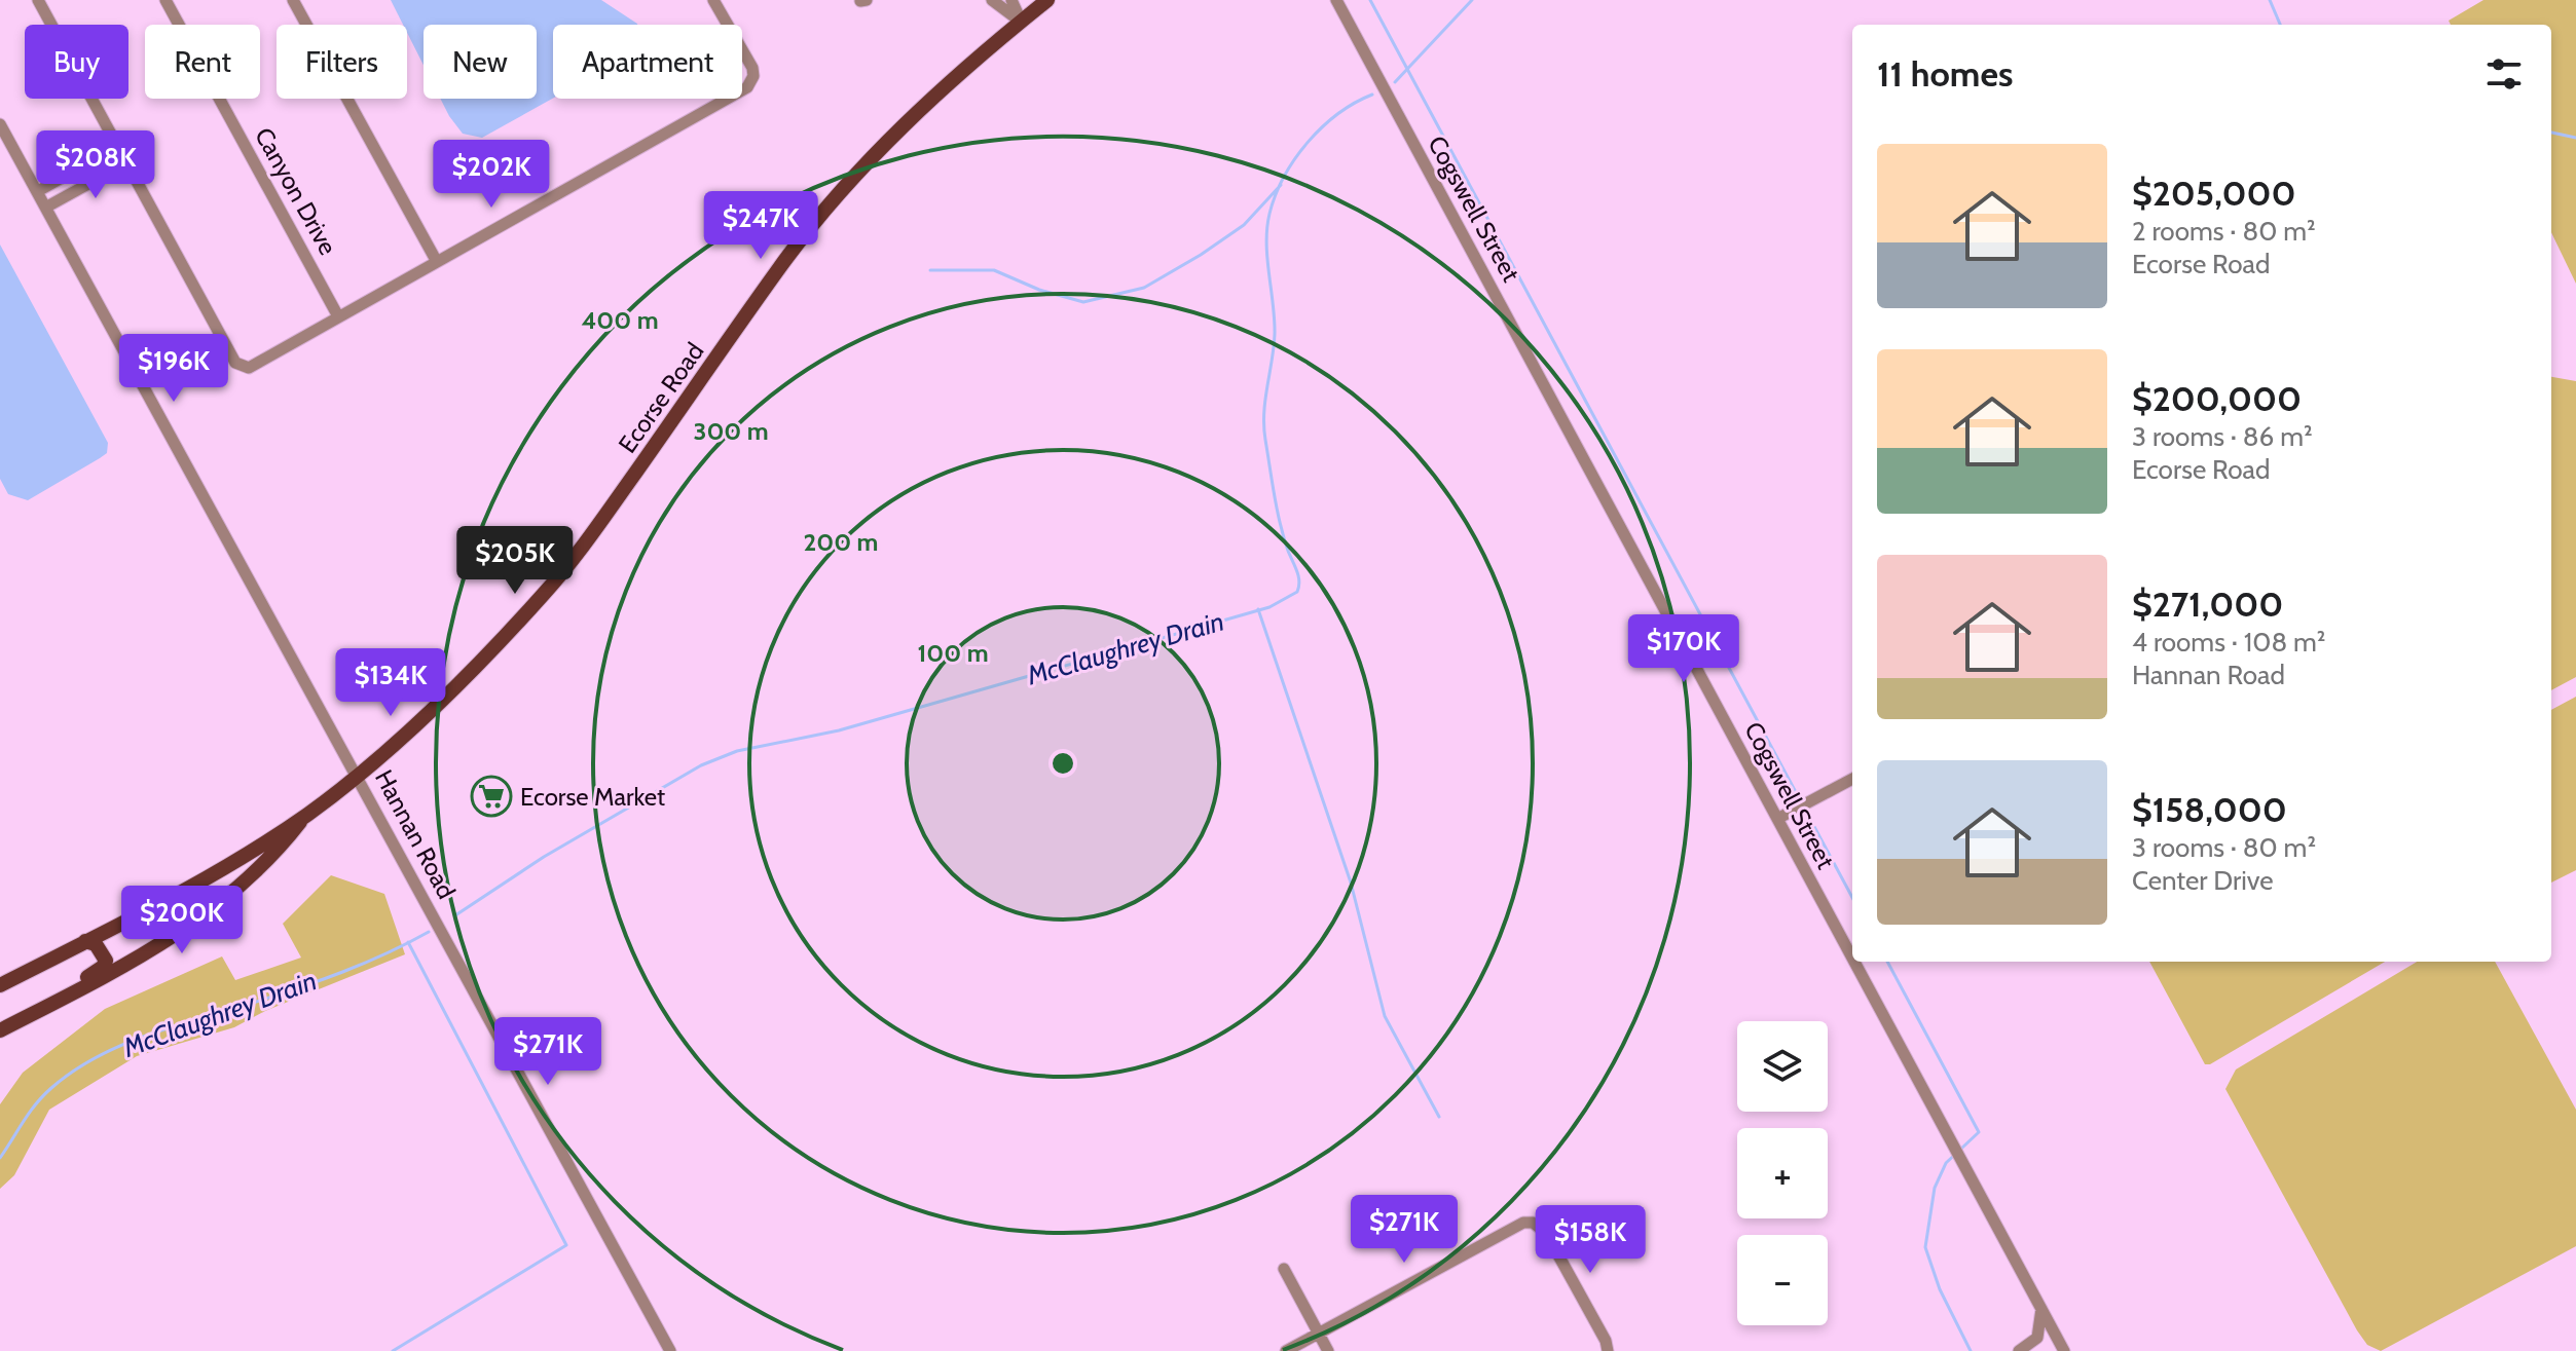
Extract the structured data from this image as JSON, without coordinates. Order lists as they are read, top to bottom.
{
  "streets": {
    "main road": ["Ecorse Road"],
    "street": ["Canyon Drive", "Cogswell Street", "Hannan Road"]
  },
  "crossings": [
    ["Ecorse Road", "Hannan Road"]
  ],
  "water": ["McClaughrey Drain"],
  "places": {
    "supermarket": ["Ecorse Market"]
  },
  "page": {
    "chip": [
      "Buy",
      "Rent",
      "Filters",
      "New",
      "Apartment"
    ],
    "heading": "11 homes",
    "list": [
      {
        "name": "$205,000",
        "note": "2 rooms · 80 m² · Ecorse Road"
      },
      {
        "name": "$200,000",
        "note": "3 rooms · 86 m² · Ecorse Road"
      },
      {
        "name": "$271,000",
        "note": "4 rooms · 108 m² · Hannan Road"
      },
      {
        "name": "$158,000",
        "note": "3 rooms · 80 m² · Center Drive"
      }
    ],
    "price": [
      "$208K",
      "$202K",
      "$247K",
      "$196K",
      "$205K",
      "$170K",
      "$134K",
      "$200K",
      "$271K",
      "$271K",
      "$158K"
    ],
    "map_buttons": ["+", "−"]
  },
  "rings": [
    "400 m",
    "300 m",
    "200 m",
    "100 m"
  ]
}
